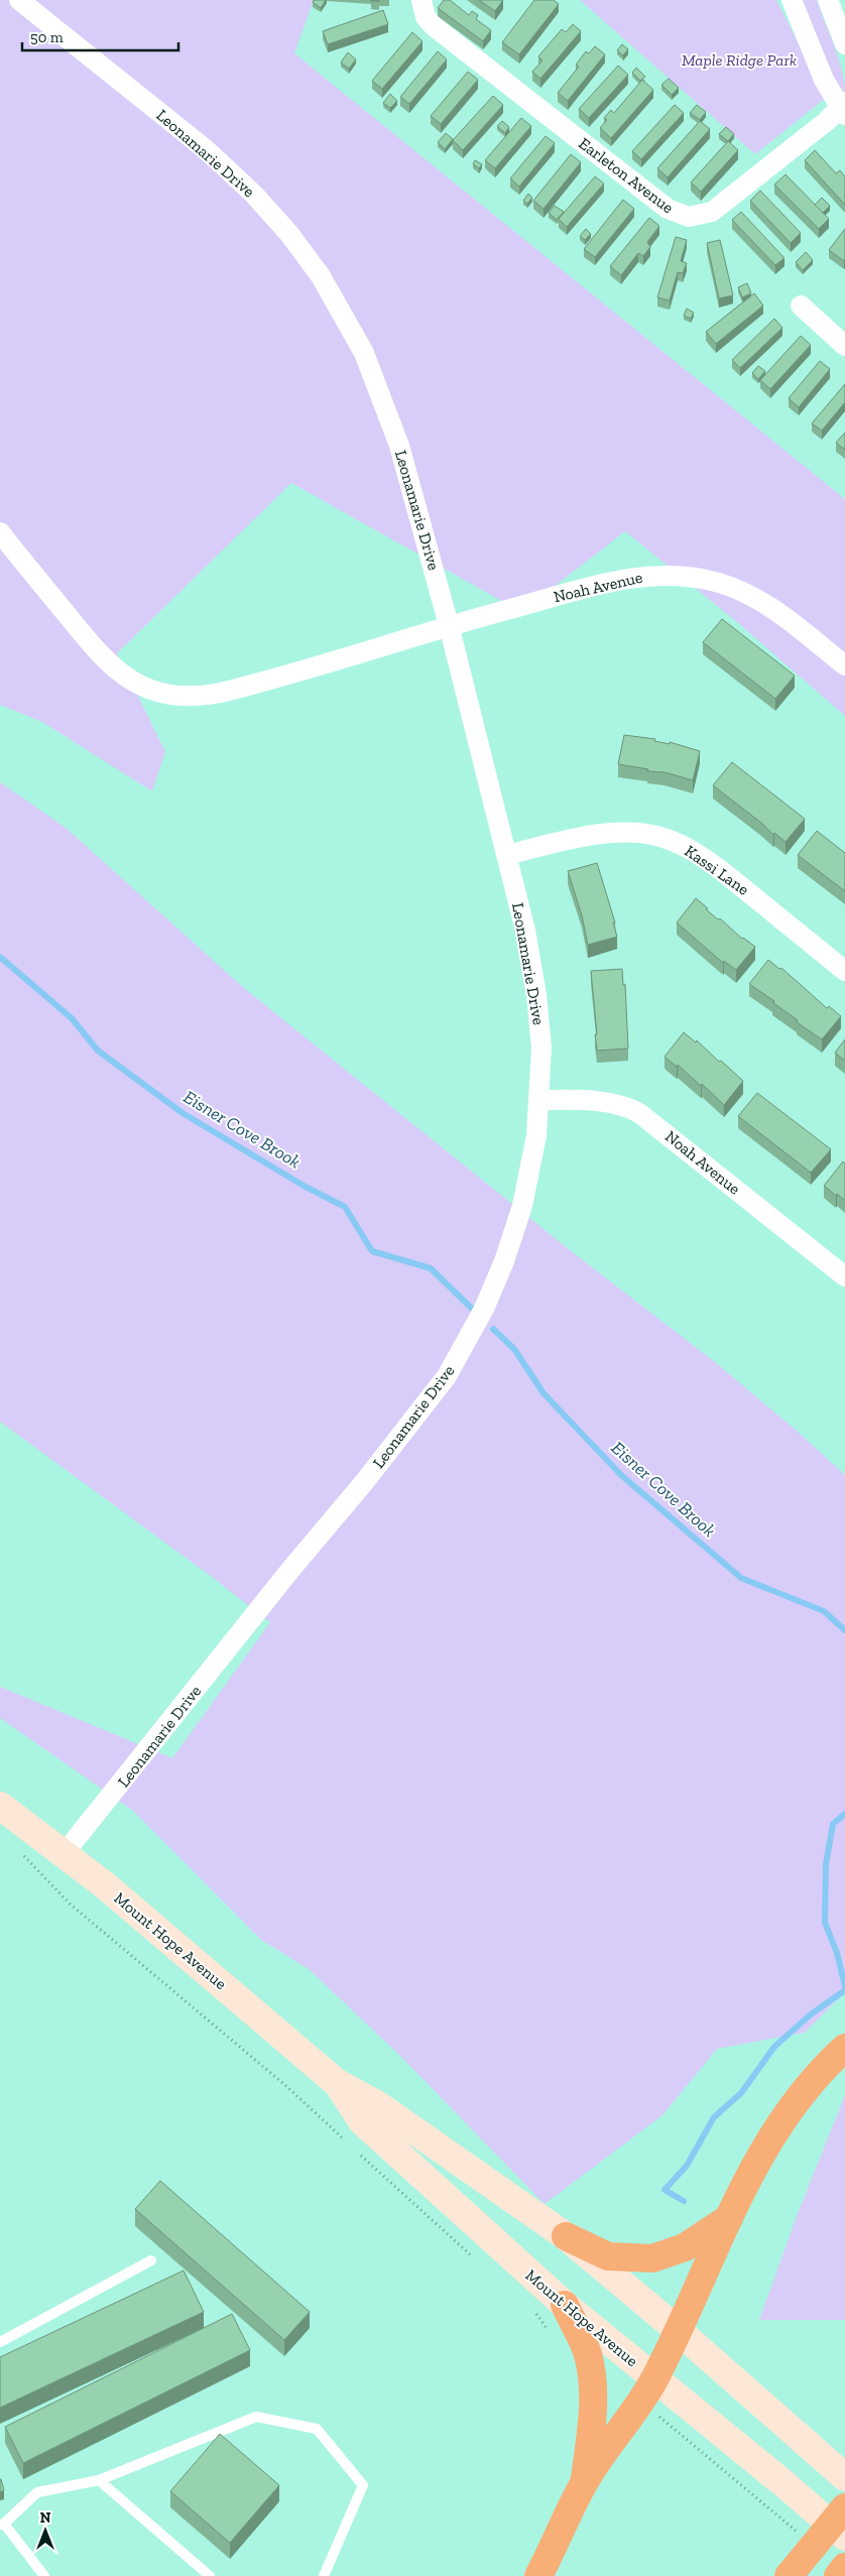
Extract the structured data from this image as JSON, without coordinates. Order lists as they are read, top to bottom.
{
  "streets": {
    "street": [
      "Leonamarie Drive",
      "Earleton Avenue",
      "Noah Avenue",
      "Kassi Lane",
      "Mount Hope Avenue"
    ]
  },
  "crossings": [
    ["Leonamarie Drive", "Noah Avenue"],
    ["Leonamarie Drive", "Kassi Lane"],
    ["Leonamarie Drive", "Mount Hope Avenue"]
  ],
  "water": ["Eisner Cove Brook"],
  "parks": ["Maple Ridge Park"],
  "scale_bar": "50 m",
  "north": "top"
}
